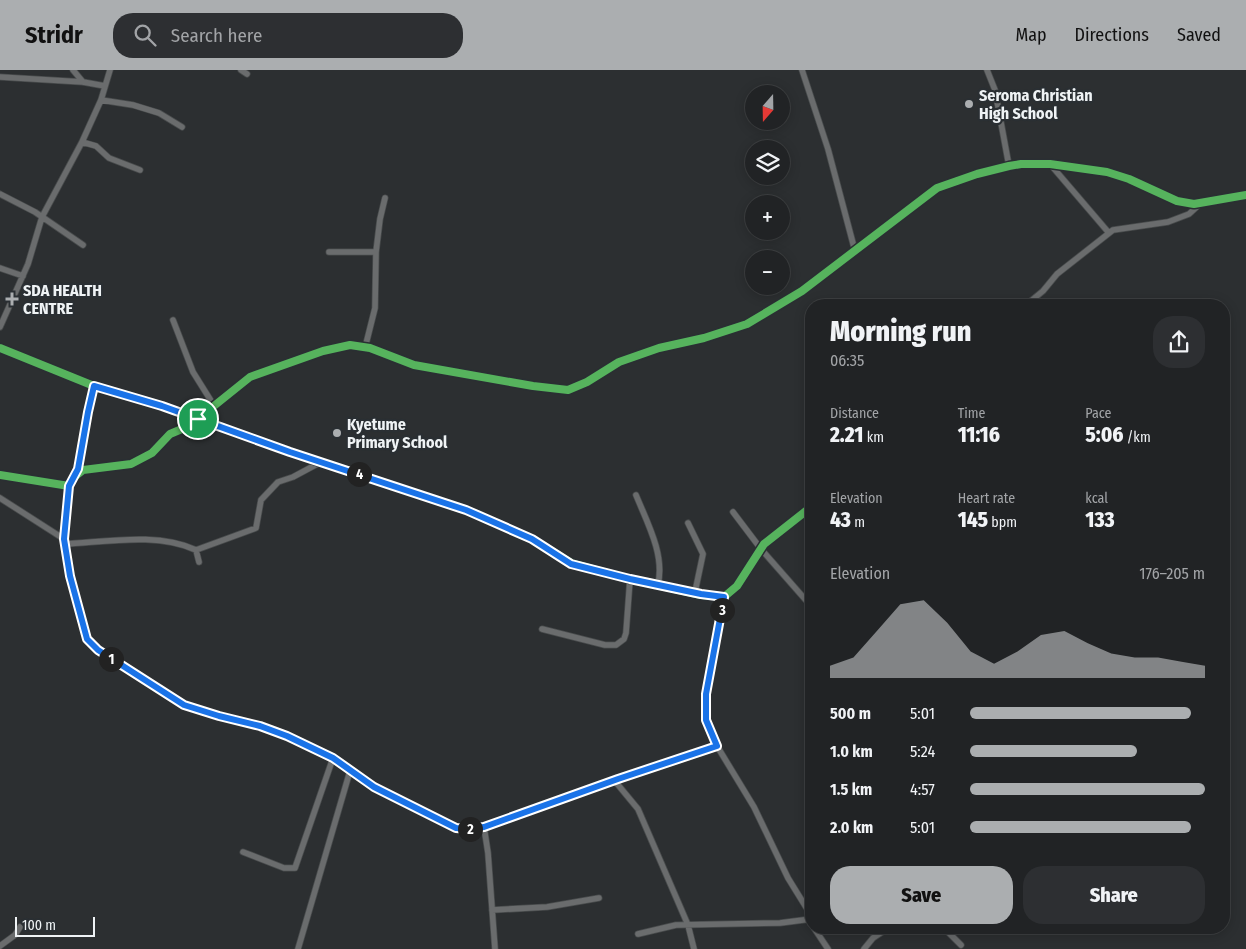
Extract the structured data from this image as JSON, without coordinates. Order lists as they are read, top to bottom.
{
  "places": {
    "other": ["Seroma Christian High School", "Kyetume Primary School"],
    "health": ["SDA HEALTH CENTRE"]
  },
  "scale_bar": "100 m",
  "north": "bottom",
  "page": {
    "header": "Stridr",
    "search": "Search here",
    "nav": ["Map", "Directions", "Saved"],
    "map_buttons": ["+", "−"],
    "heading": ["Morning run", "06:35"],
    "stats": [
      ["Distance", "2.21 km"],
      ["Time", "11:16"],
      ["Pace", "5:06 /km"],
      ["Elevation", "43 m"],
      ["Heart rate", "145 bpm"],
      ["kcal", "133"]
    ],
    "pins": [
      "4",
      "3",
      "1",
      "2"
    ],
    "chart": ["Elevation", "176–205 m"],
    "list": [
      {
        "name": "500 m",
        "note": "5:01"
      },
      {
        "name": "1.0 km",
        "note": "5:24"
      },
      {
        "name": "1.5 km",
        "note": "4:57"
      },
      {
        "name": "2.0 km",
        "note": "5:01"
      }
    ],
    "buttons": ["Save", "Share"],
    "scale": "100 m"
  }
}
